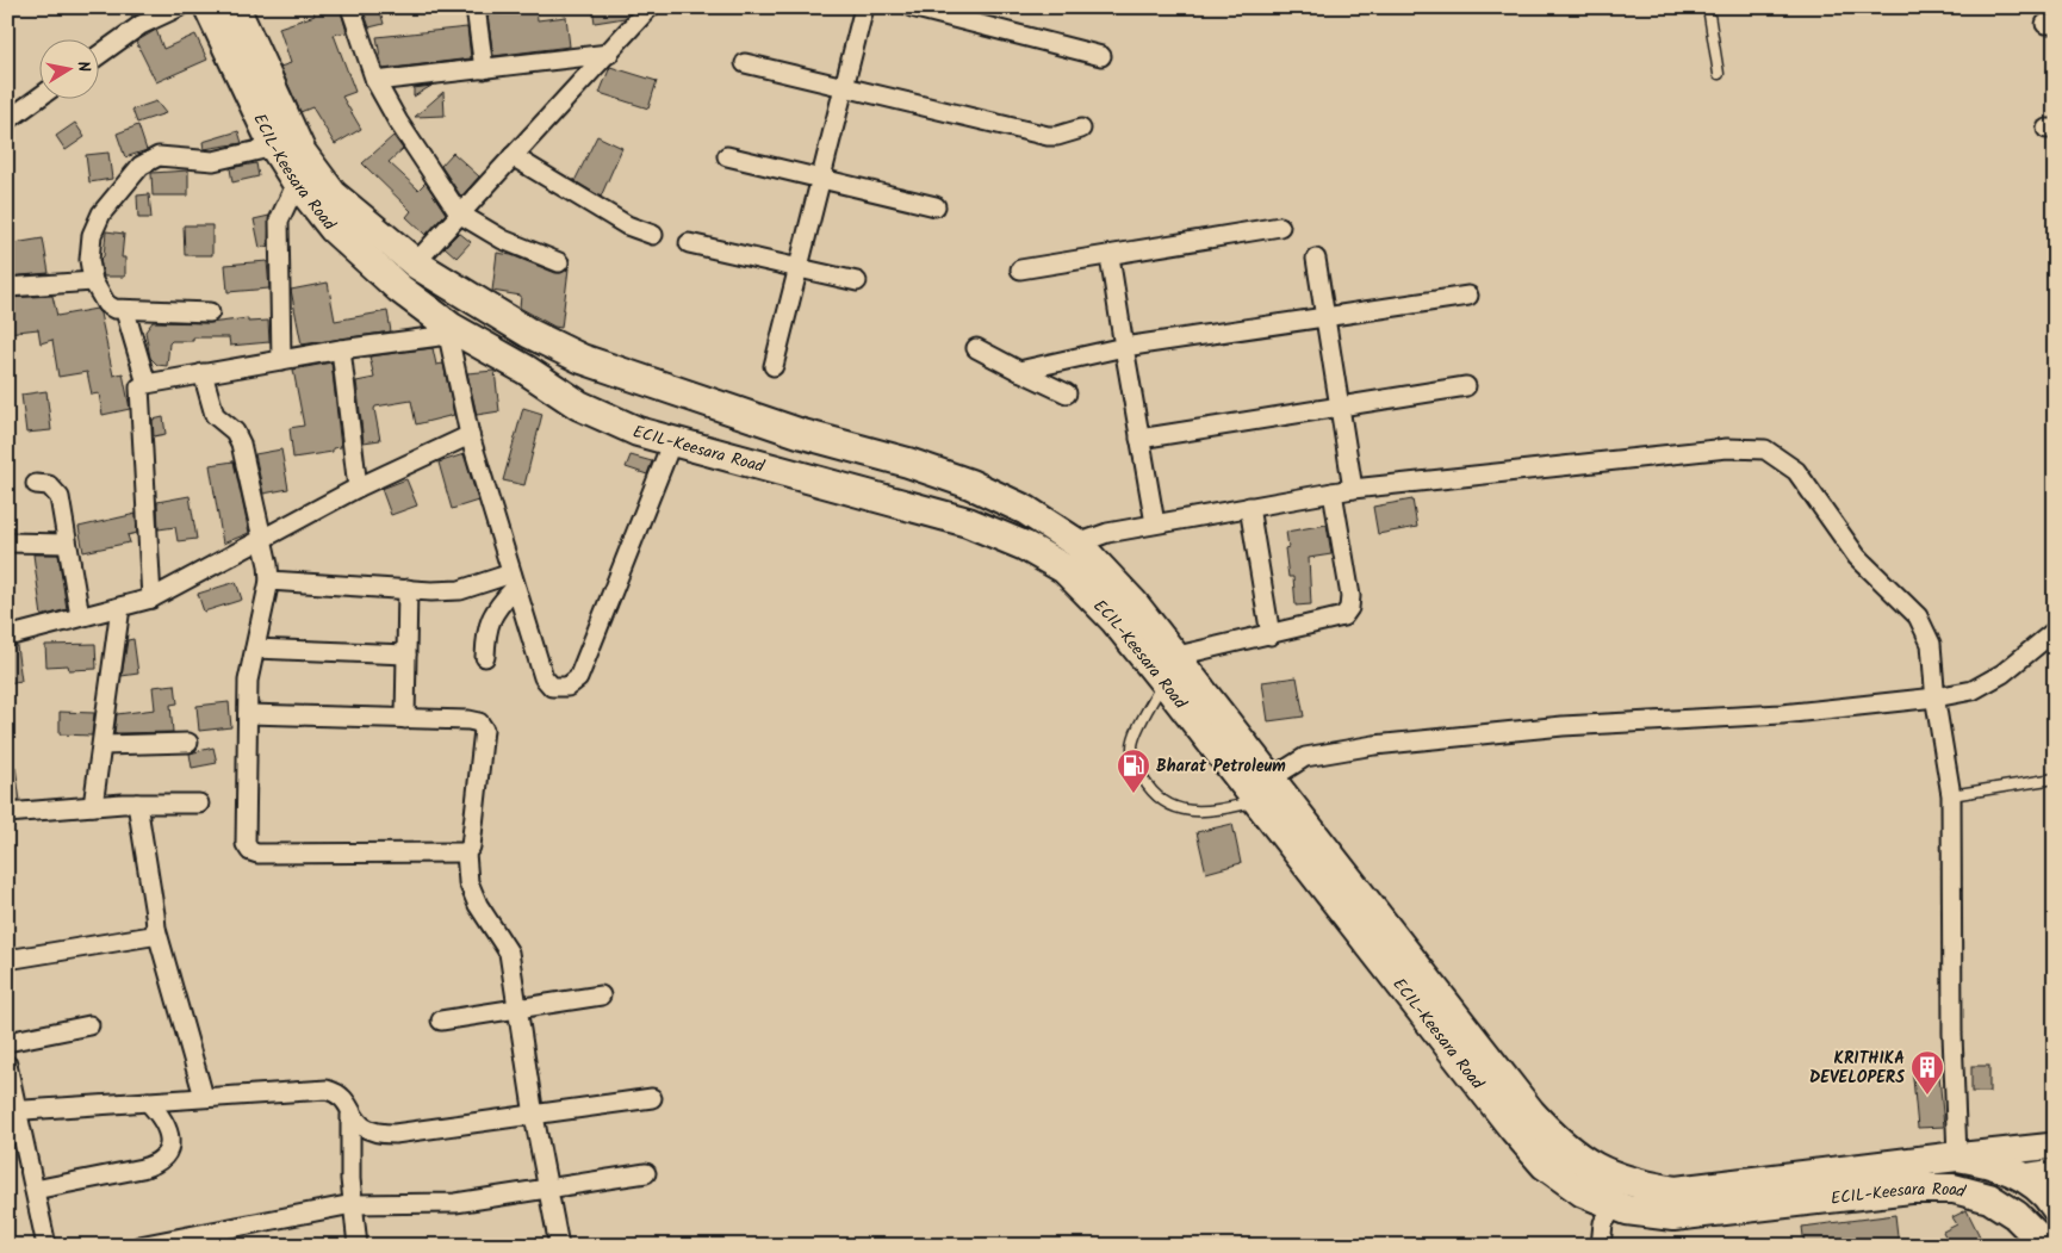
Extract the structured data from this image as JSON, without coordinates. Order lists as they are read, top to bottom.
{
  "streets": {
    "main road": ["ECIL-Keesara Road"]
  },
  "places": {
    "fuel station": ["Bharat Petroleum"],
    "building": ["KRITHIKA DEVELOPERS"]
  },
  "north": "right"
}
